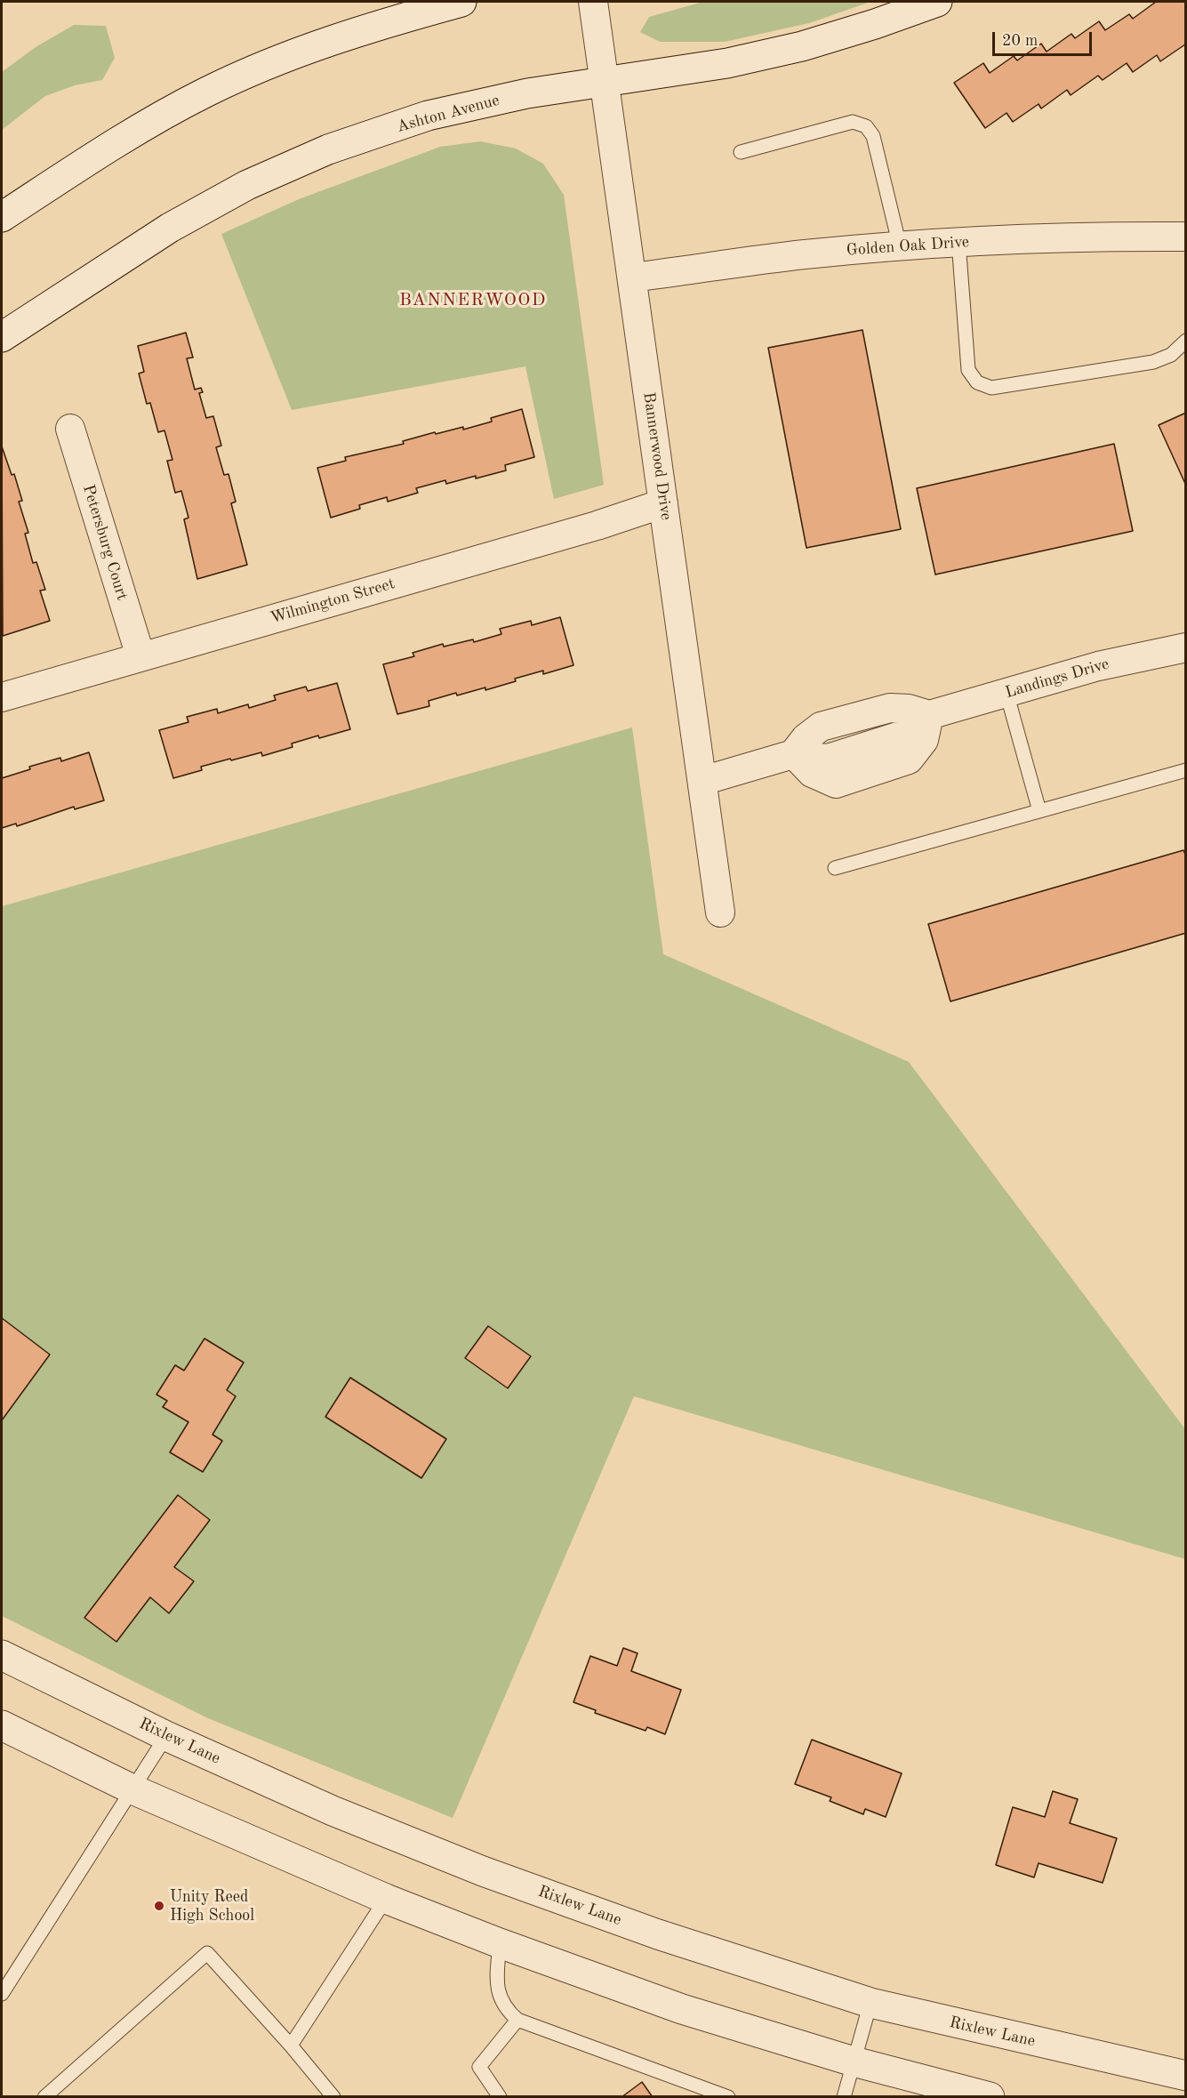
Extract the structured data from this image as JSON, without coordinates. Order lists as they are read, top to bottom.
{
  "streets": {
    "street": [
      "Ashton Avenue",
      "Golden Oak Drive",
      "Bannerwood Drive",
      "Petersburg Court",
      "Wilmington Street",
      "Landings Drive",
      "Rixlew Lane"
    ]
  },
  "crossings": [
    ["Ashton Avenue", "Bannerwood Drive"],
    ["Golden Oak Drive", "Bannerwood Drive"],
    ["Bannerwood Drive", "Wilmington Street"],
    ["Petersburg Court", "Wilmington Street"]
  ],
  "districts": ["BANNERWOOD"],
  "places": ["Unity Reed High School"],
  "scale_bar": "20 m"
}
